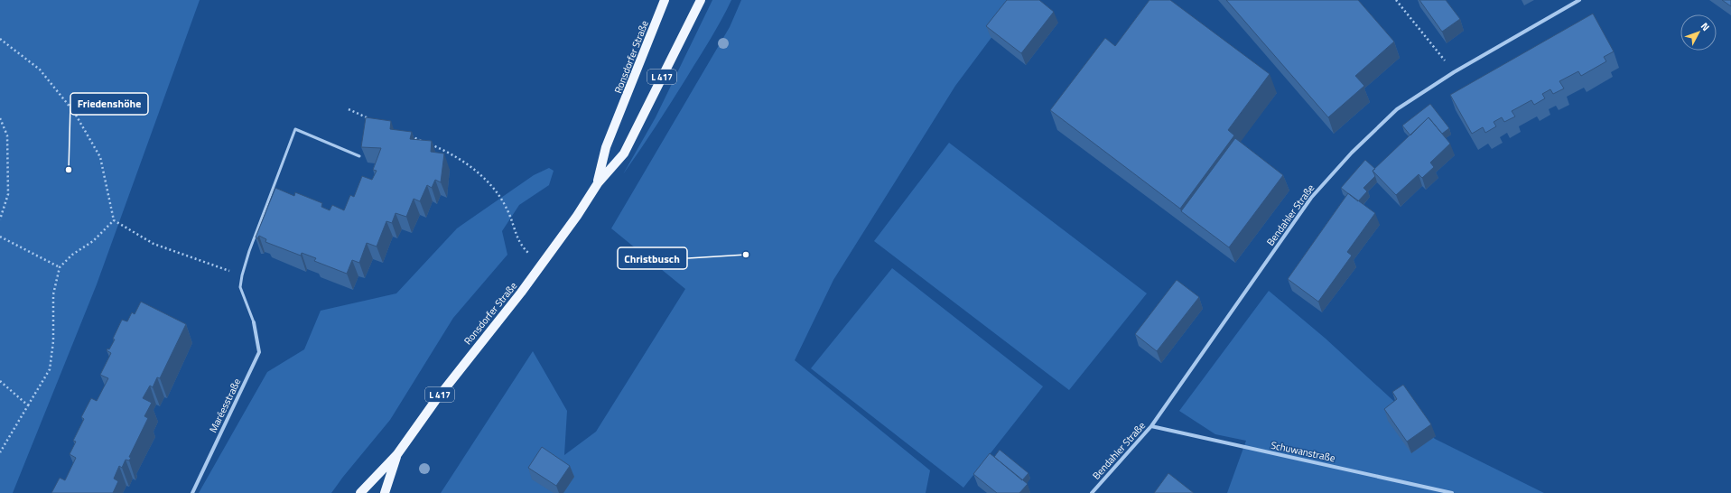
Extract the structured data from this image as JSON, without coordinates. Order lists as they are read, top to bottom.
{
  "streets": {
    "main road": ["Ronsdorfer Straße", "L 417"],
    "street": ["Bendahler Straße", "Maréesstraße", "Schuwanstraße"]
  },
  "crossings": [
    ["Bendahler Straße", "Schuwanstraße"]
  ],
  "places": ["Friedenshöhe", "Christbusch"],
  "north": "top right"
}
